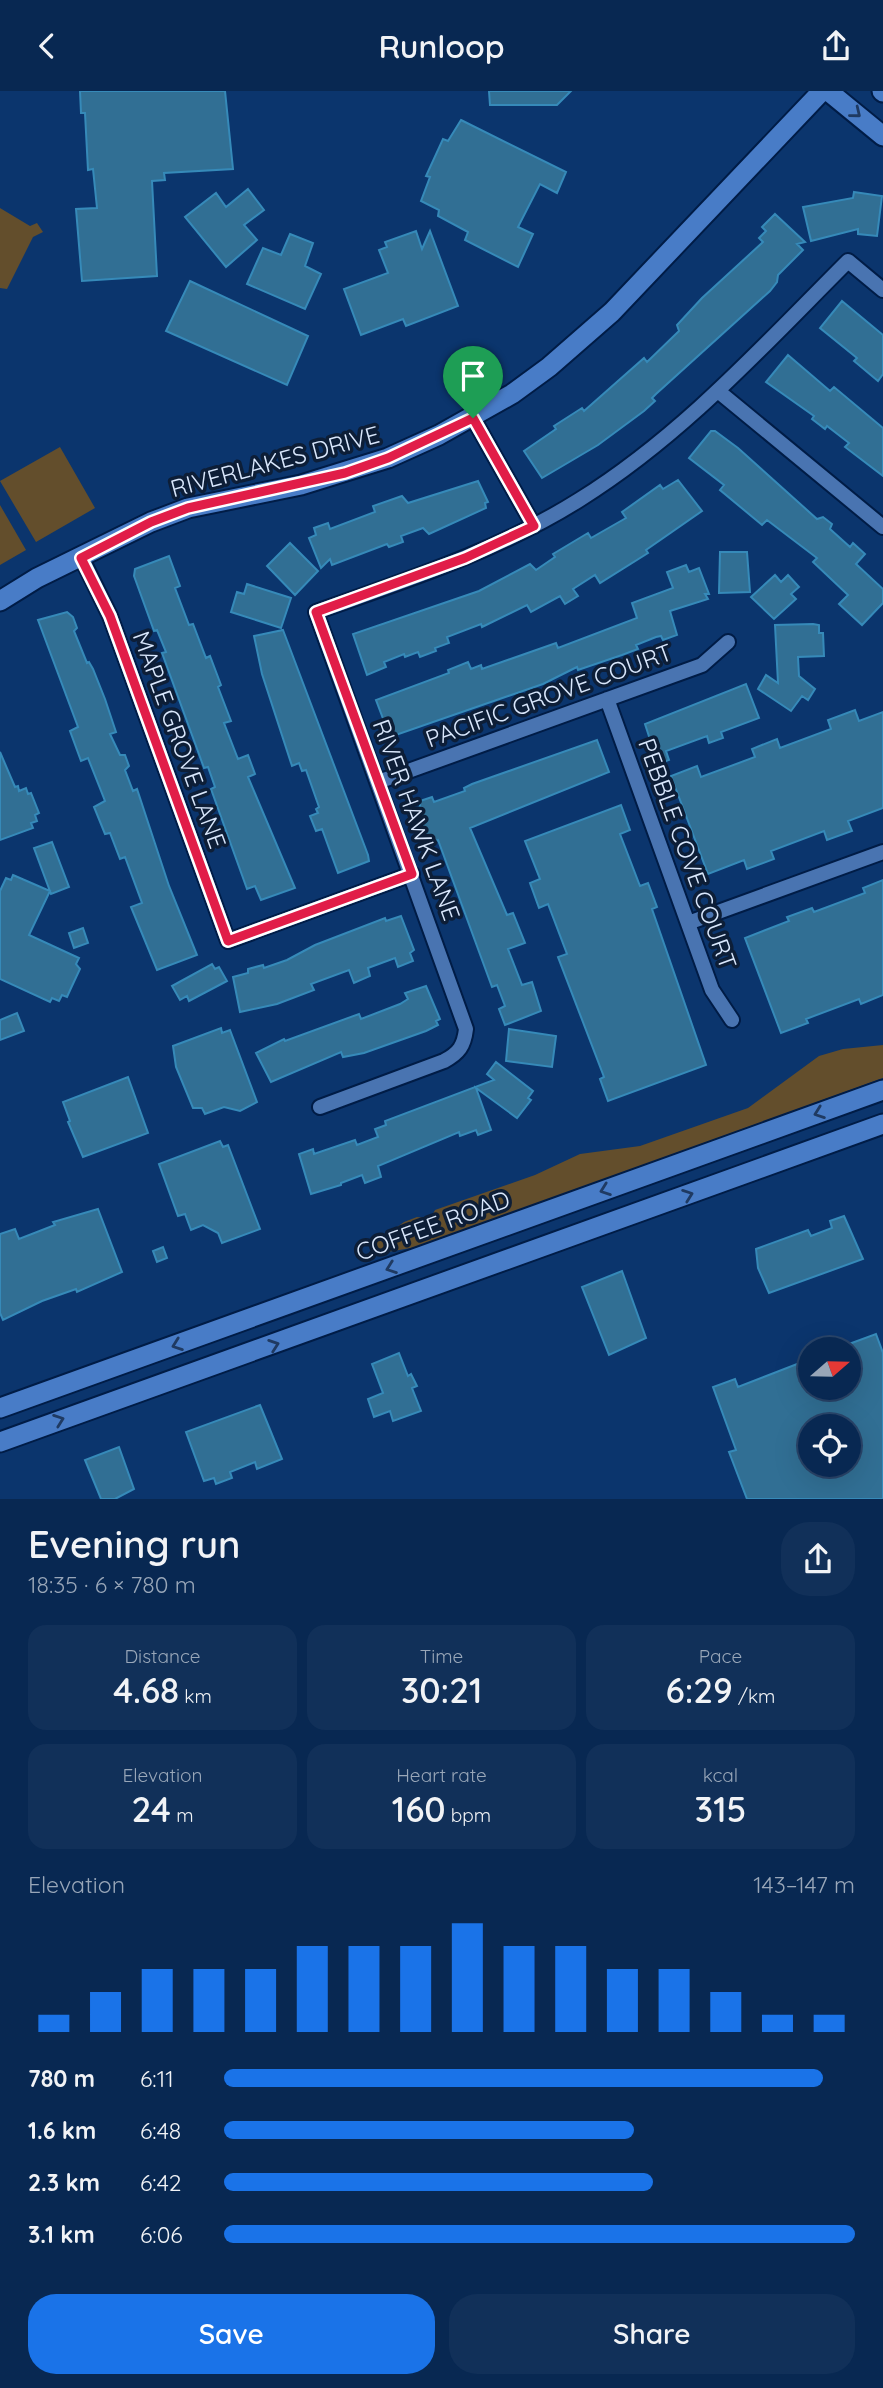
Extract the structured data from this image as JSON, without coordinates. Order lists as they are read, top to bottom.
{
  "streets": {
    "main road": ["RIVERLAKES DRIVE", "COFFEE ROAD"],
    "street": [
      "PACIFIC GROVE COURT",
      "MAPLE GROVE LANE",
      "RIVER HAWK LANE",
      "PEBBLE COVE COURT"
    ]
  },
  "crossings": [
    ["RIVERLAKES DRIVE", "MAPLE GROVE LANE"],
    ["PACIFIC GROVE COURT", "RIVER HAWK LANE"],
    ["PACIFIC GROVE COURT", "PEBBLE COVE COURT"],
    ["MAPLE GROVE LANE", "RIVER HAWK LANE"]
  ],
  "north": "right",
  "page": {
    "header": "Runloop",
    "heading": ["Evening run", "18:35 · 6 × 780 m"],
    "stats": [
      ["Distance", "4.68 km"],
      ["Time", "30:21"],
      ["Pace", "6:29 /km"],
      ["Elevation", "24 m"],
      ["Heart rate", "160 bpm"],
      ["kcal", "315"]
    ],
    "chart": ["Elevation", "143–147 m"],
    "list": [
      {
        "name": "780 m",
        "note": "6:11"
      },
      {
        "name": "1.6 km",
        "note": "6:48"
      },
      {
        "name": "2.3 km",
        "note": "6:42"
      },
      {
        "name": "3.1 km",
        "note": "6:06"
      }
    ],
    "buttons": ["Save", "Share"]
  }
}
